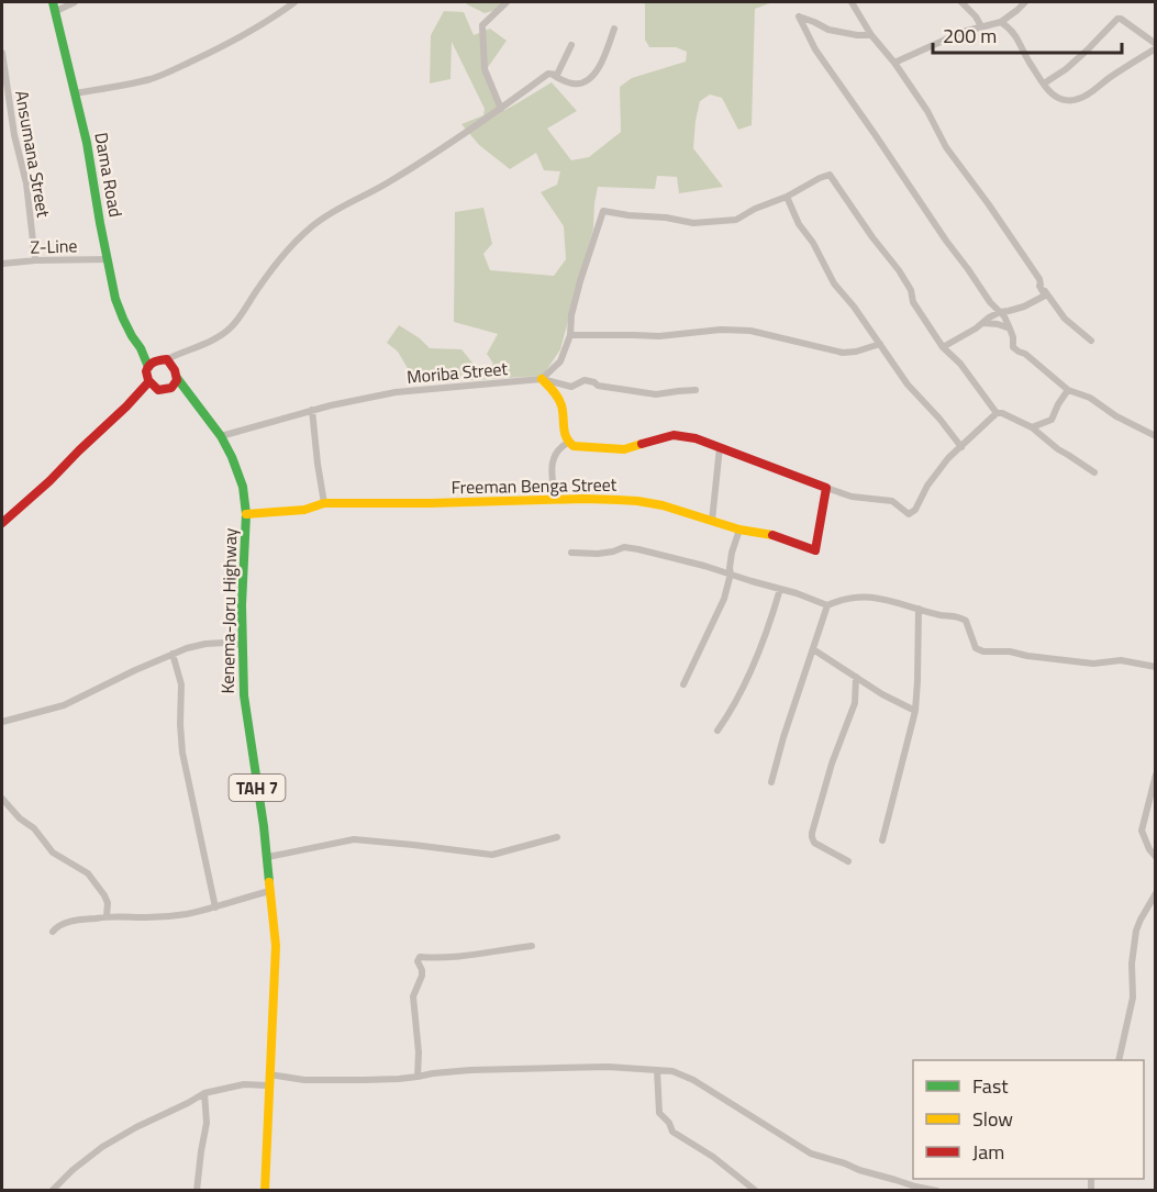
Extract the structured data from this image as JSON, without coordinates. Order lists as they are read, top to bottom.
{
  "streets": {
    "main road": [
      "Dama Road",
      "Freeman Benga Street",
      "Kenema-Joru Highway",
      "TAH 7"
    ],
    "street": ["Ansumana Street", "Z-Line", "Moriba Street"]
  },
  "crossings": [
    ["Ansumana Street", "Z-Line"],
    ["Dama Road", "Z-Line"],
    ["Dama Road", "Kenema-Joru Highway"],
    ["Moriba Street", "Kenema-Joru Highway"],
    ["Freeman Benga Street", "Kenema-Joru Highway"]
  ],
  "legend": ["Fast", "Slow", "Jam"],
  "scale_bar": "200 m"
}
